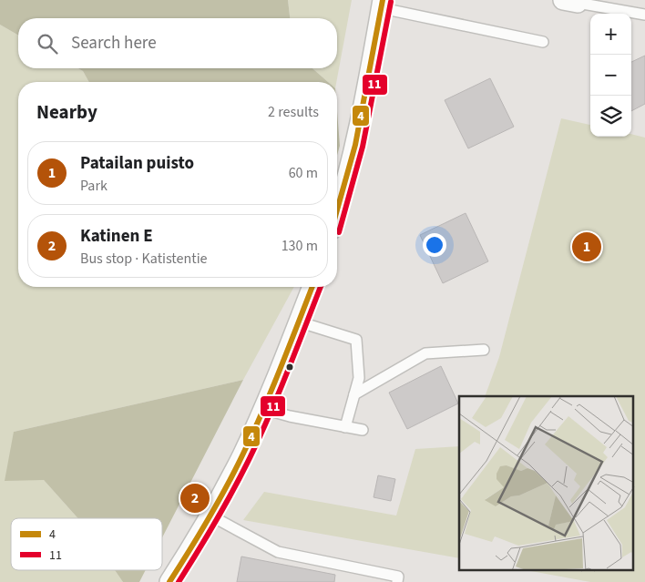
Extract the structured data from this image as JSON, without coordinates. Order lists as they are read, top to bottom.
{
  "lines": ["transit line 4", "transit line 11"],
  "legend": ["4", "11"],
  "page": {
    "map_buttons": ["+", "−"],
    "search": "Search here",
    "heading": ["Nearby", "2 results"],
    "list": [
      {
        "mark": "1",
        "name": "Patailan puisto",
        "note": "Park",
        "value": "60 m"
      },
      {
        "mark": "2",
        "name": "Katinen E",
        "note": "Bus stop · Katistentie",
        "value": "130 m"
      }
    ],
    "pins": ["1", "2"]
  }
}
